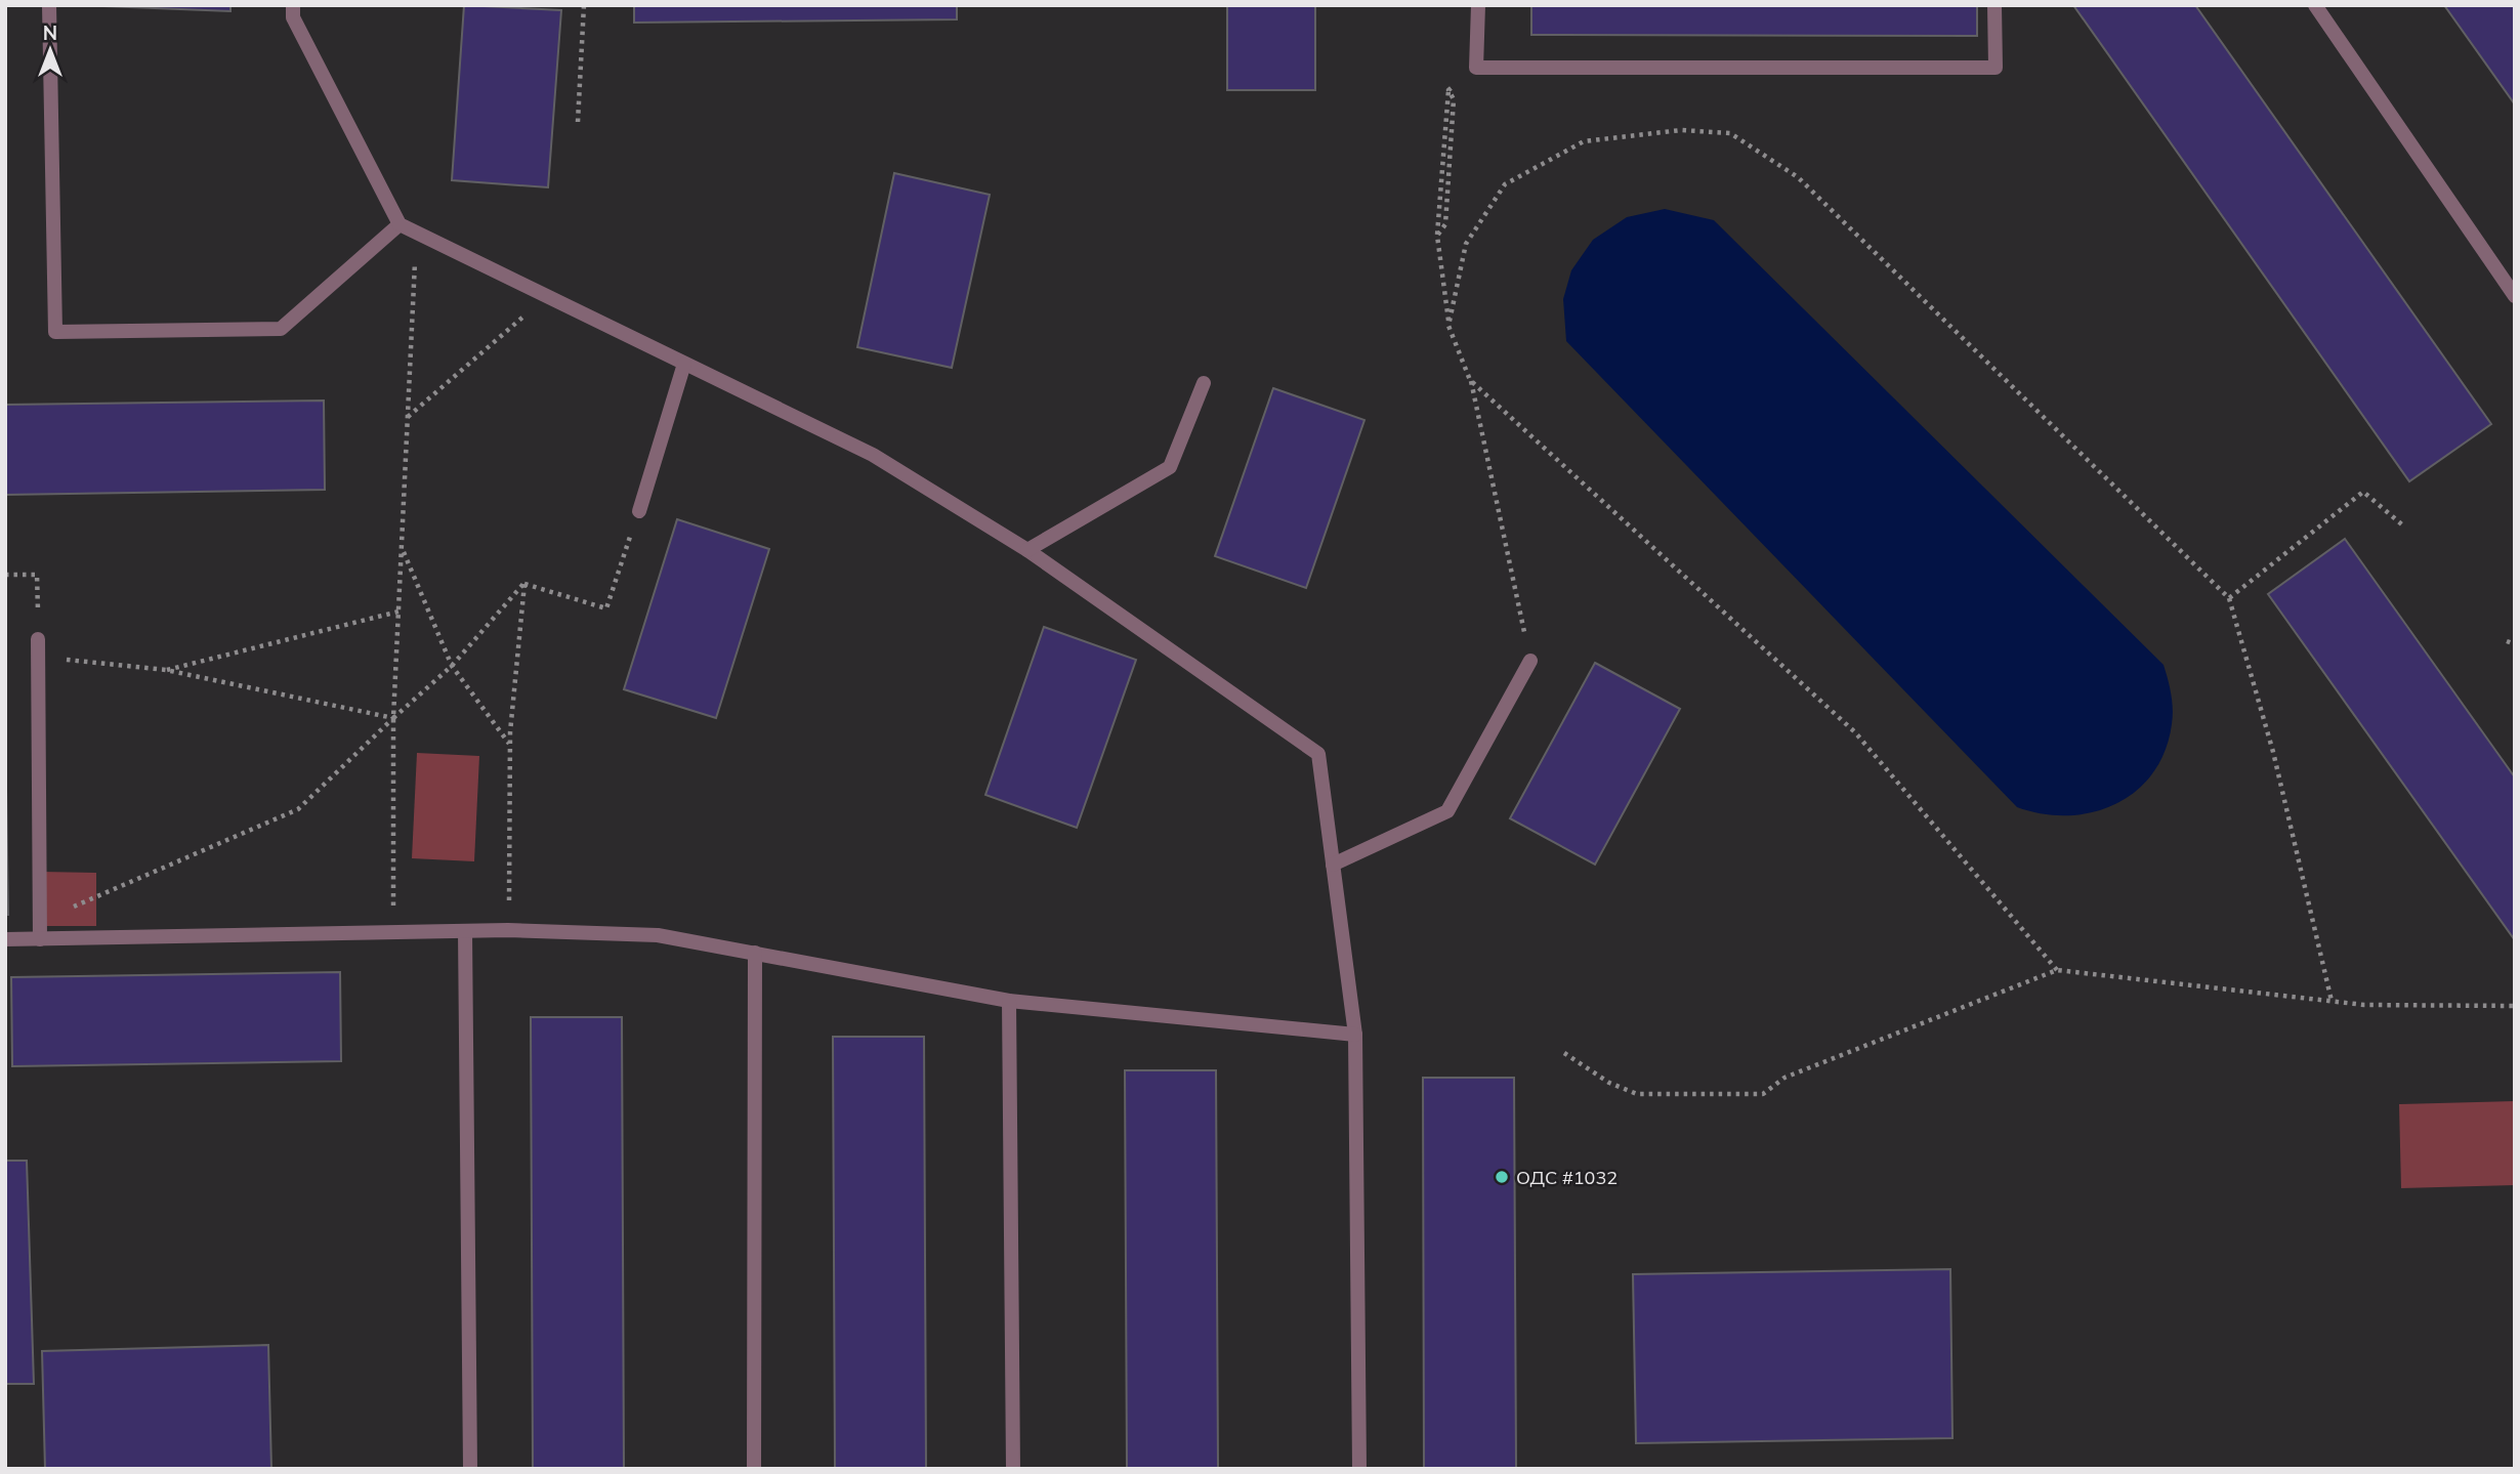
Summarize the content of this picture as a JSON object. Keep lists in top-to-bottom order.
{
  "places": ["ОДС #1032"],
  "north": "top"
}
